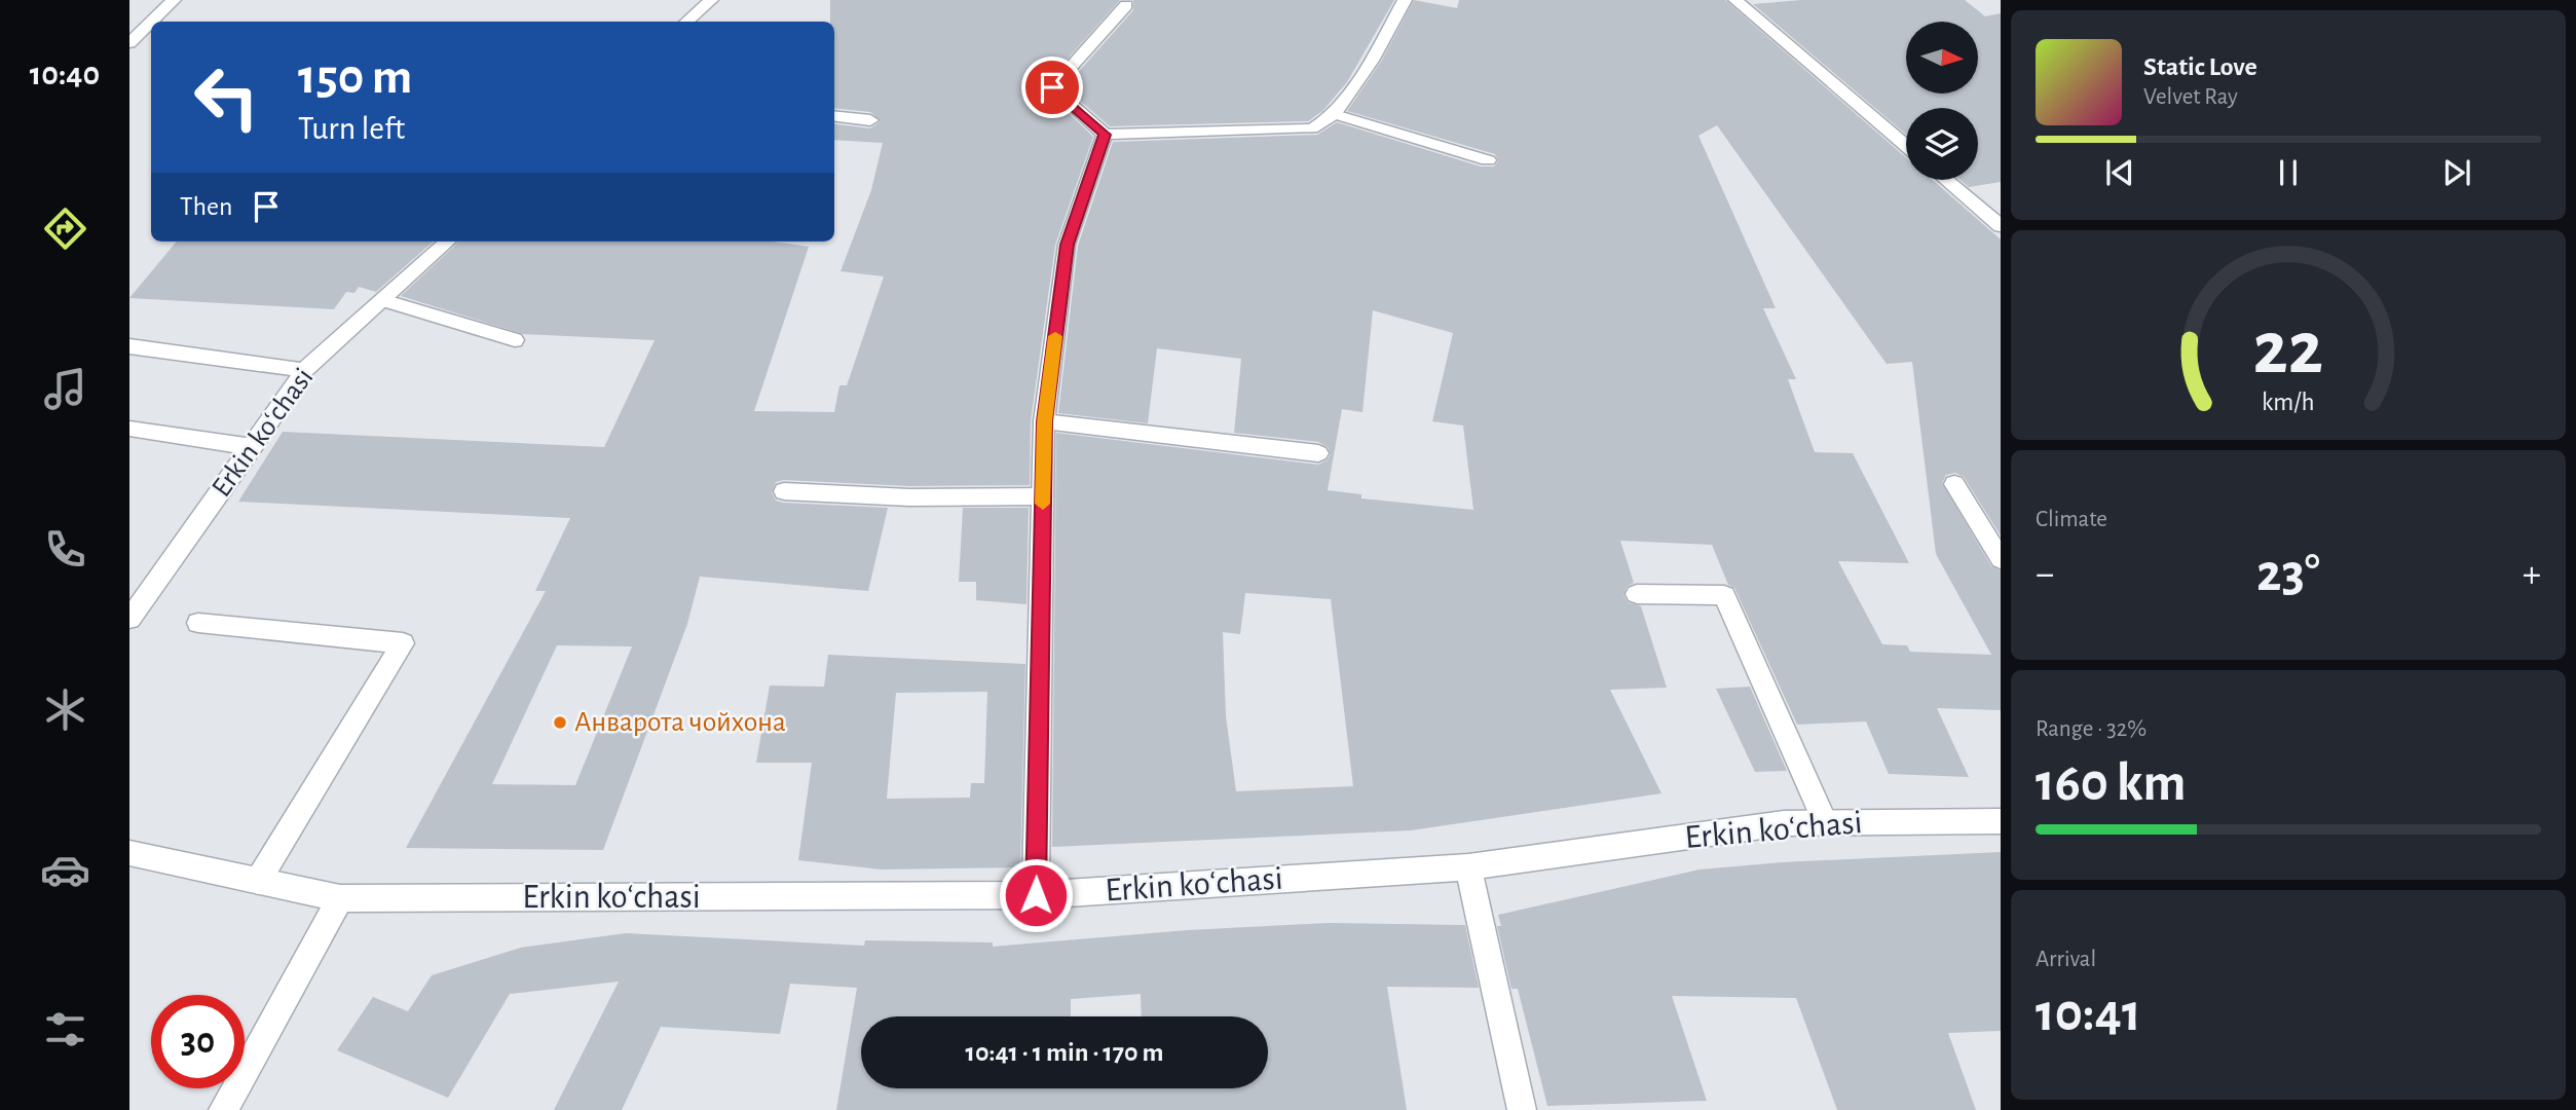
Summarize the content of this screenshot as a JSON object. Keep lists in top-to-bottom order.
{
  "streets": {
    "street": ["Erkin koʻchasi"]
  },
  "places": ["Анварота чойхона"],
  "north": "right",
  "page": {
    "tabs": "10:40",
    "turn": ["150 m", "Turn left"],
    "song": ["Static Love", "Velvet Ray"],
    "then": "Then",
    "tile": [
      "Climate",
      ["Range · 32%", "160 km"],
      ["Arrival", "10:41"]
    ],
    "heat": ["−", "23°", "+"],
    "limit": "30",
    "trip": "10:41 · 1 min · 170 m",
    "gauge": ["22", "km/h"]
  }
}
